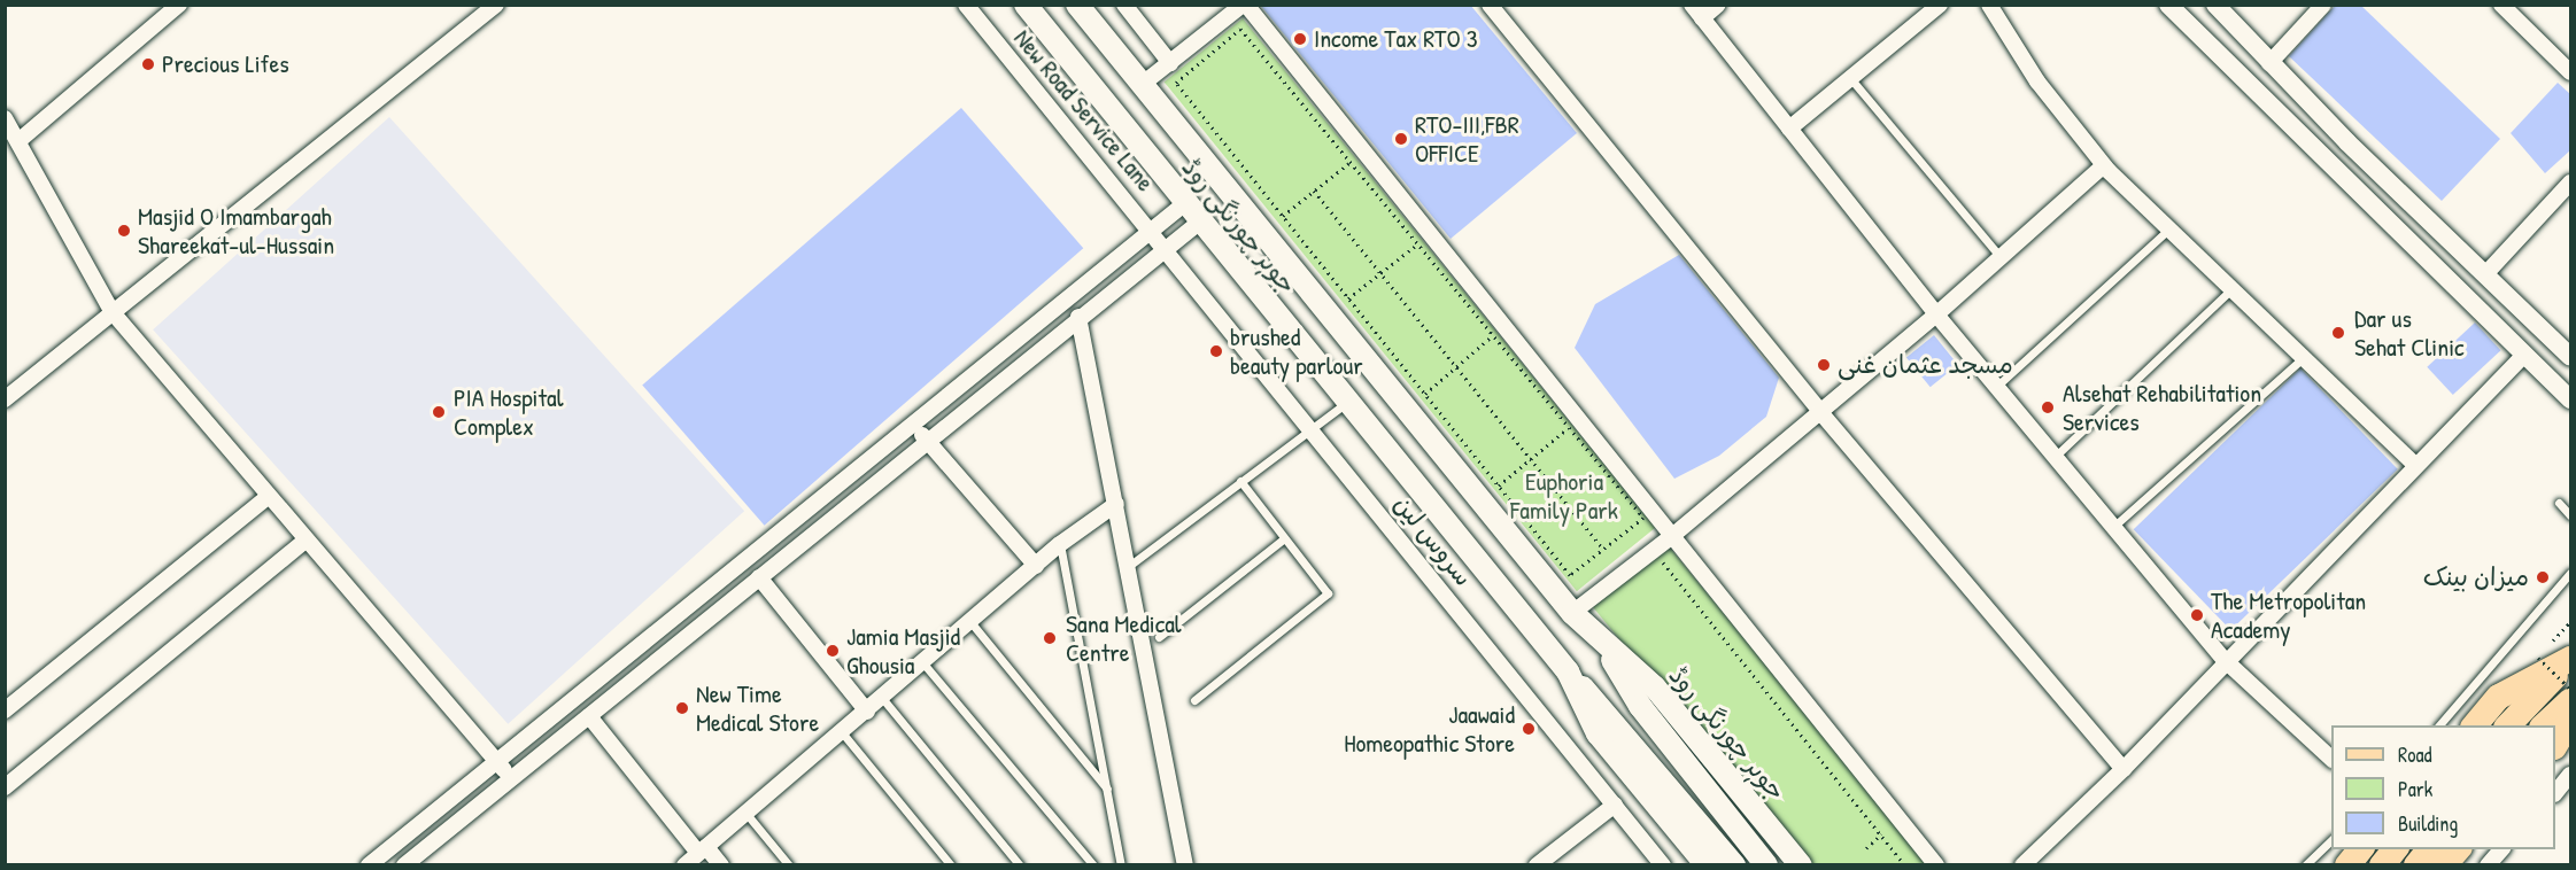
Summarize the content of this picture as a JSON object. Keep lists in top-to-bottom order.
{
  "streets": {
    "main road": ["جوہر چورنگی روڈ"],
    "street": ["New Road Service Lane", "سروس لین"]
  },
  "crossings": [
    ["New Road Service Lane", "سروس لین"]
  ],
  "parks": ["Euphoria Family Park"],
  "places": [
    "Income Tax RTO 3",
    "Precious Lifes",
    "RTO-III,FBR OFFICE",
    "Masjid O Imambargah Shareekat-ul-Hussain",
    "Dar us Sehat Clinic",
    "brushed beauty parlour",
    "مسجد عثمان غنی",
    "Alsehat Rehabilitation Services",
    "PIA Hospital Complex",
    "میزان بینک",
    "The Metropolitan Academy",
    "Sana Medical Centre",
    "Jamia Masjid Ghousia",
    "New Time Medical Store",
    "Jaawaid Homeopathic Store"
  ],
  "legend": ["Road", "Park", "Building"]
}
